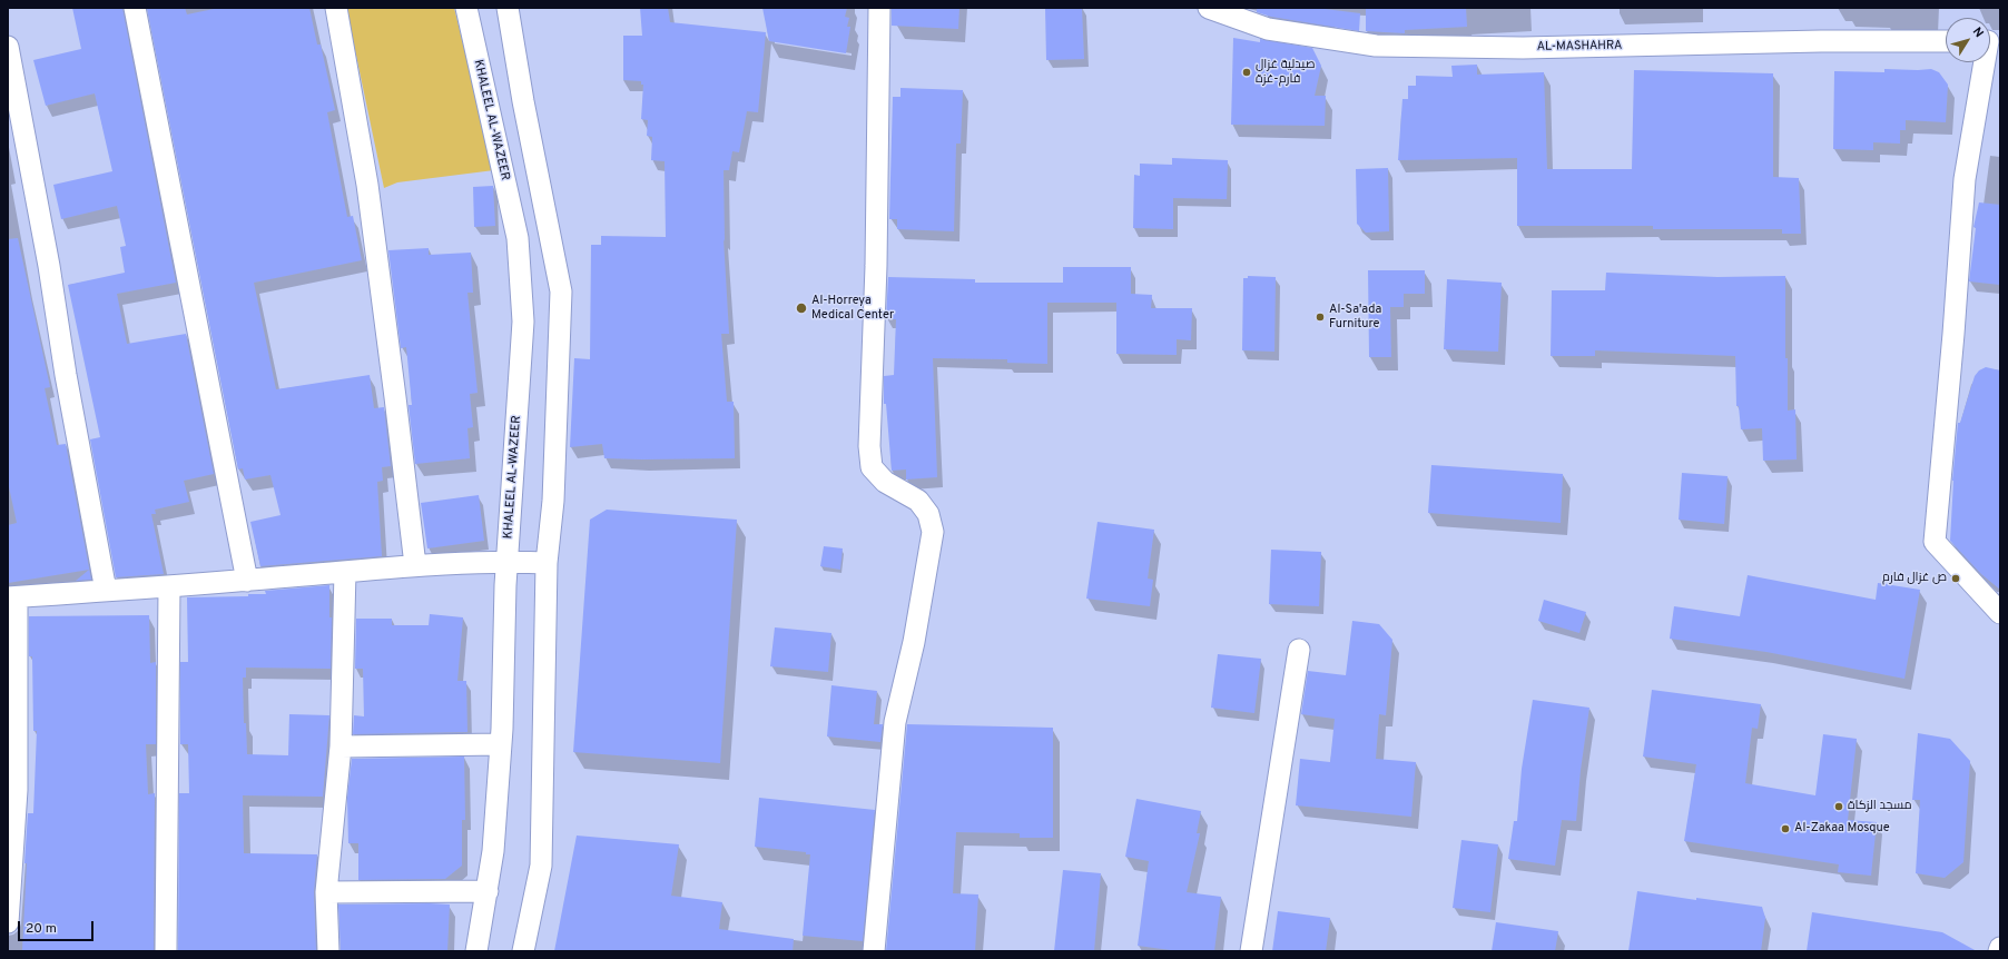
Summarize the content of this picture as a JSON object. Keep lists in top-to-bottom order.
{
  "streets": {
    "street": ["AL-MASHAHRA", "KHALEEL AL-WAZEER"]
  },
  "places": [
    "صيدلية غزال فارم-غزة",
    "Al-Horreya Medical Center",
    "Al-Sa'ada Furniture",
    "ص غزال فارم",
    "مسجد الزكاة",
    "Al-Zakaa Mosque"
  ],
  "scale_bar": "20 m",
  "north": "top right"
}
